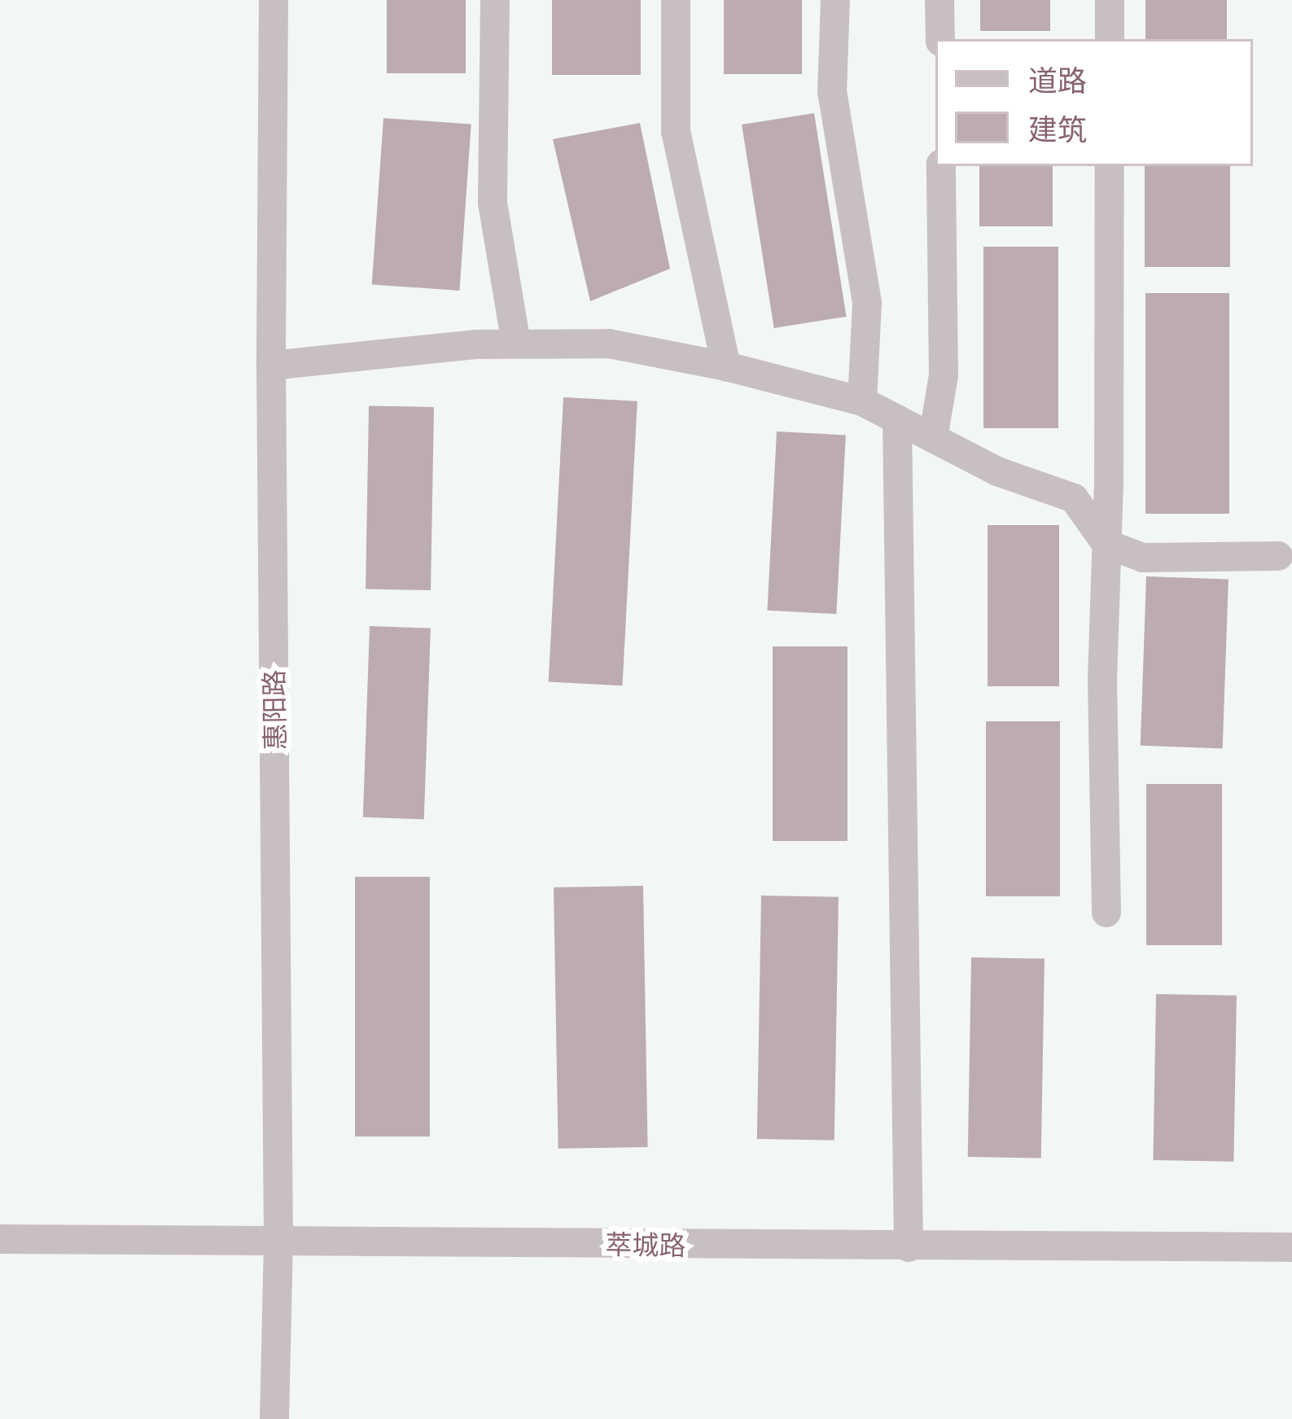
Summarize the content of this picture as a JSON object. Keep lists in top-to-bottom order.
{
  "streets": {
    "street": ["惠阳路", "萃城路"]
  },
  "crossings": [
    ["惠阳路", "萃城路"]
  ],
  "legend": ["道路", "建筑"]
}
